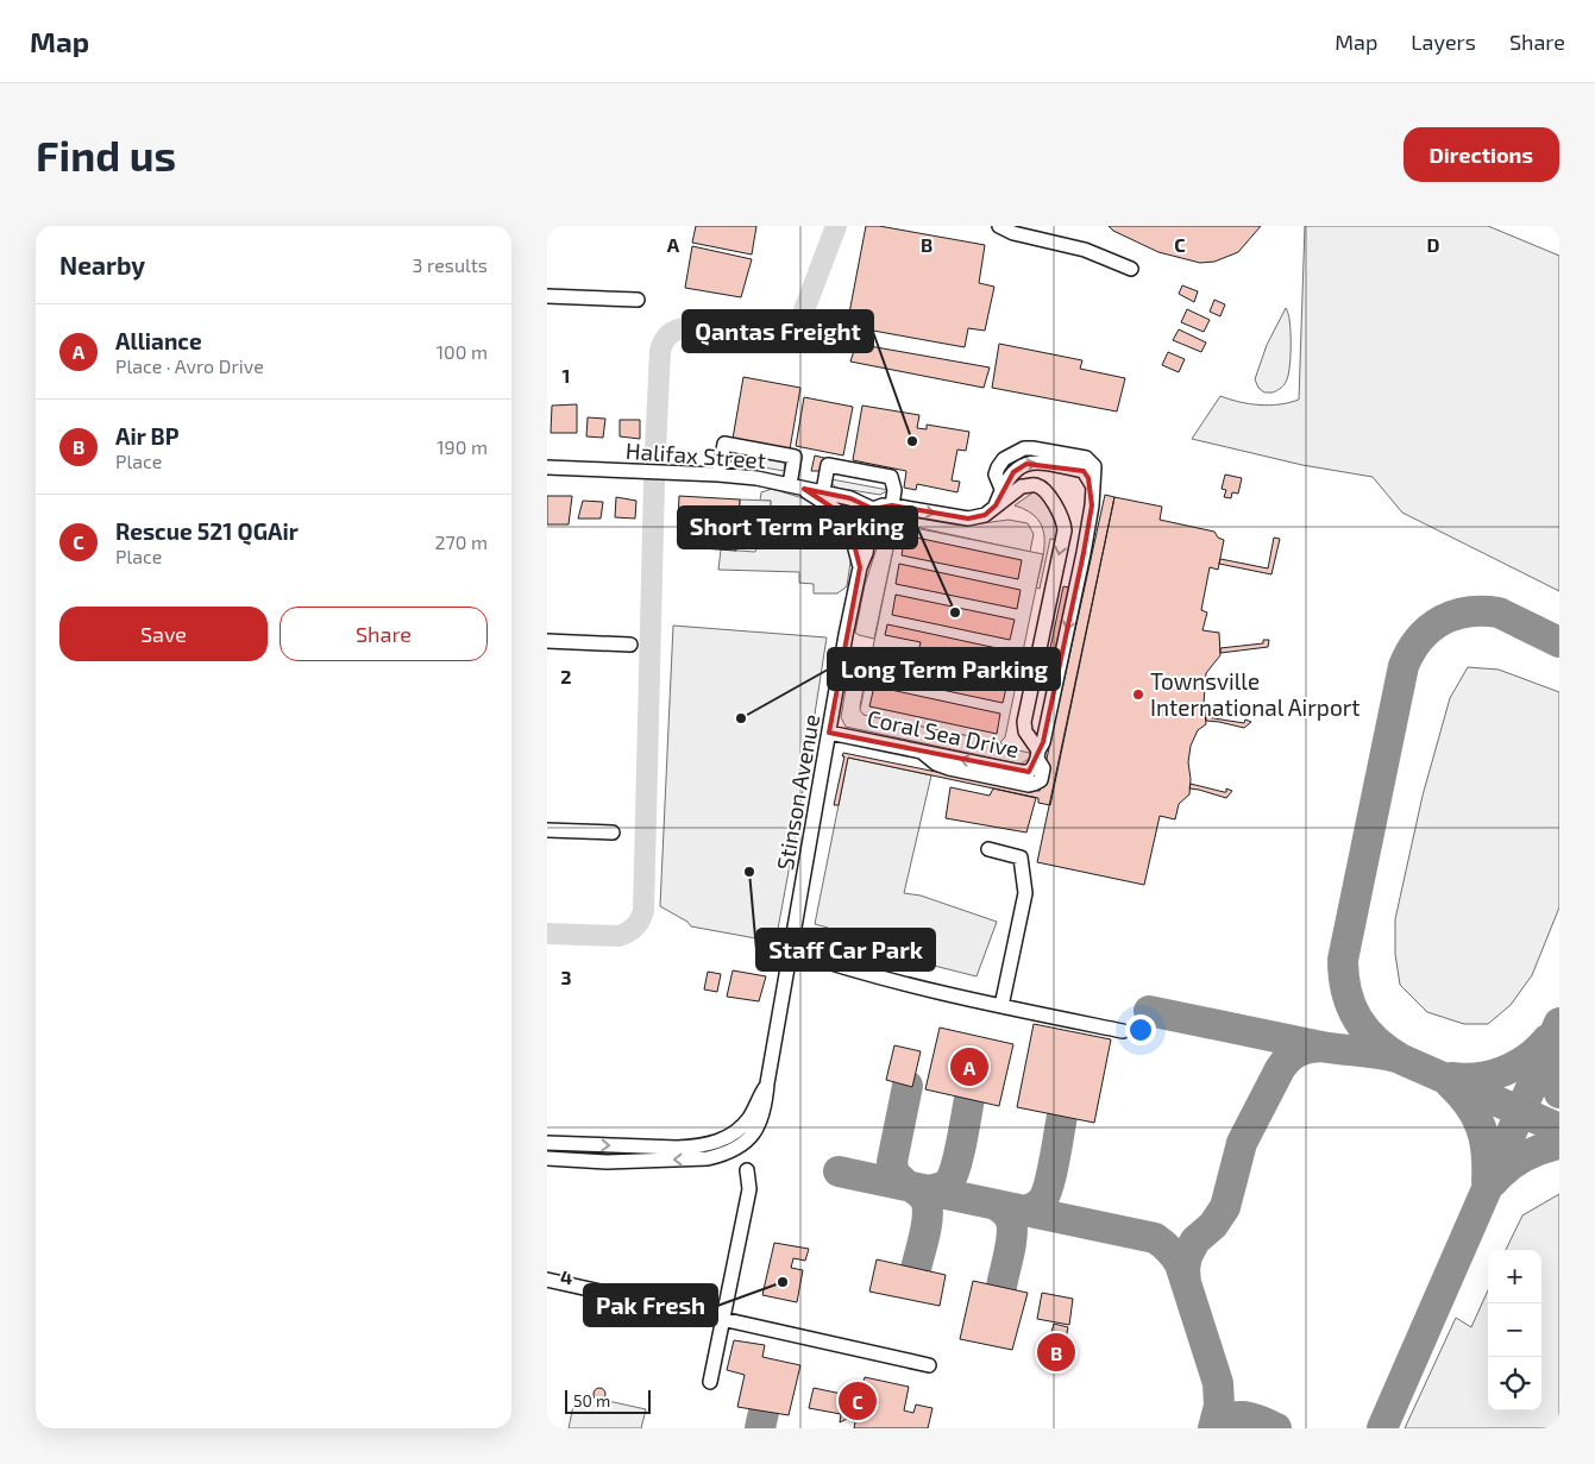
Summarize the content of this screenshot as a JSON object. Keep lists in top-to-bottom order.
{
  "streets": {
    "street": ["Halifax Street", "Coral Sea Drive", "Stinson Avenue"]
  },
  "crossings": [
    ["Halifax Street", "Coral Sea Drive"],
    ["Halifax Street", "Stinson Avenue"],
    ["Coral Sea Drive", "Stinson Avenue"]
  ],
  "places": [
    "Qantas Freight",
    "Short Term Parking",
    "Townsville International Airport",
    "Long Term Parking",
    "Staff Car Park",
    "Pak Fresh"
  ],
  "scale_bar": "50 m",
  "page": {
    "header": "Map",
    "nav": ["Map", "Layers", "Share"],
    "buttons": [
      "Directions",
      ["Save", "Share"]
    ],
    "title": "Find us",
    "heading": ["Nearby", "3 results"],
    "list": [
      {
        "mark": "A",
        "name": "Alliance",
        "note": "Place · Avro Drive",
        "value": "100 m"
      },
      {
        "mark": "B",
        "name": "Air BP",
        "note": "Place",
        "value": "190 m"
      },
      {
        "mark": "C",
        "name": "Rescue 521 QGAir",
        "note": "Place",
        "value": "270 m"
      }
    ],
    "pins": ["A", "B", "C"],
    "map_buttons": ["+", "−"],
    "scale": "50 m"
  },
  "grid": {
    "columns": [
      "A",
      "B",
      "C",
      "D"
    ],
    "rows": [
      "1",
      "2",
      "3",
      "4"
    ]
  }
}
